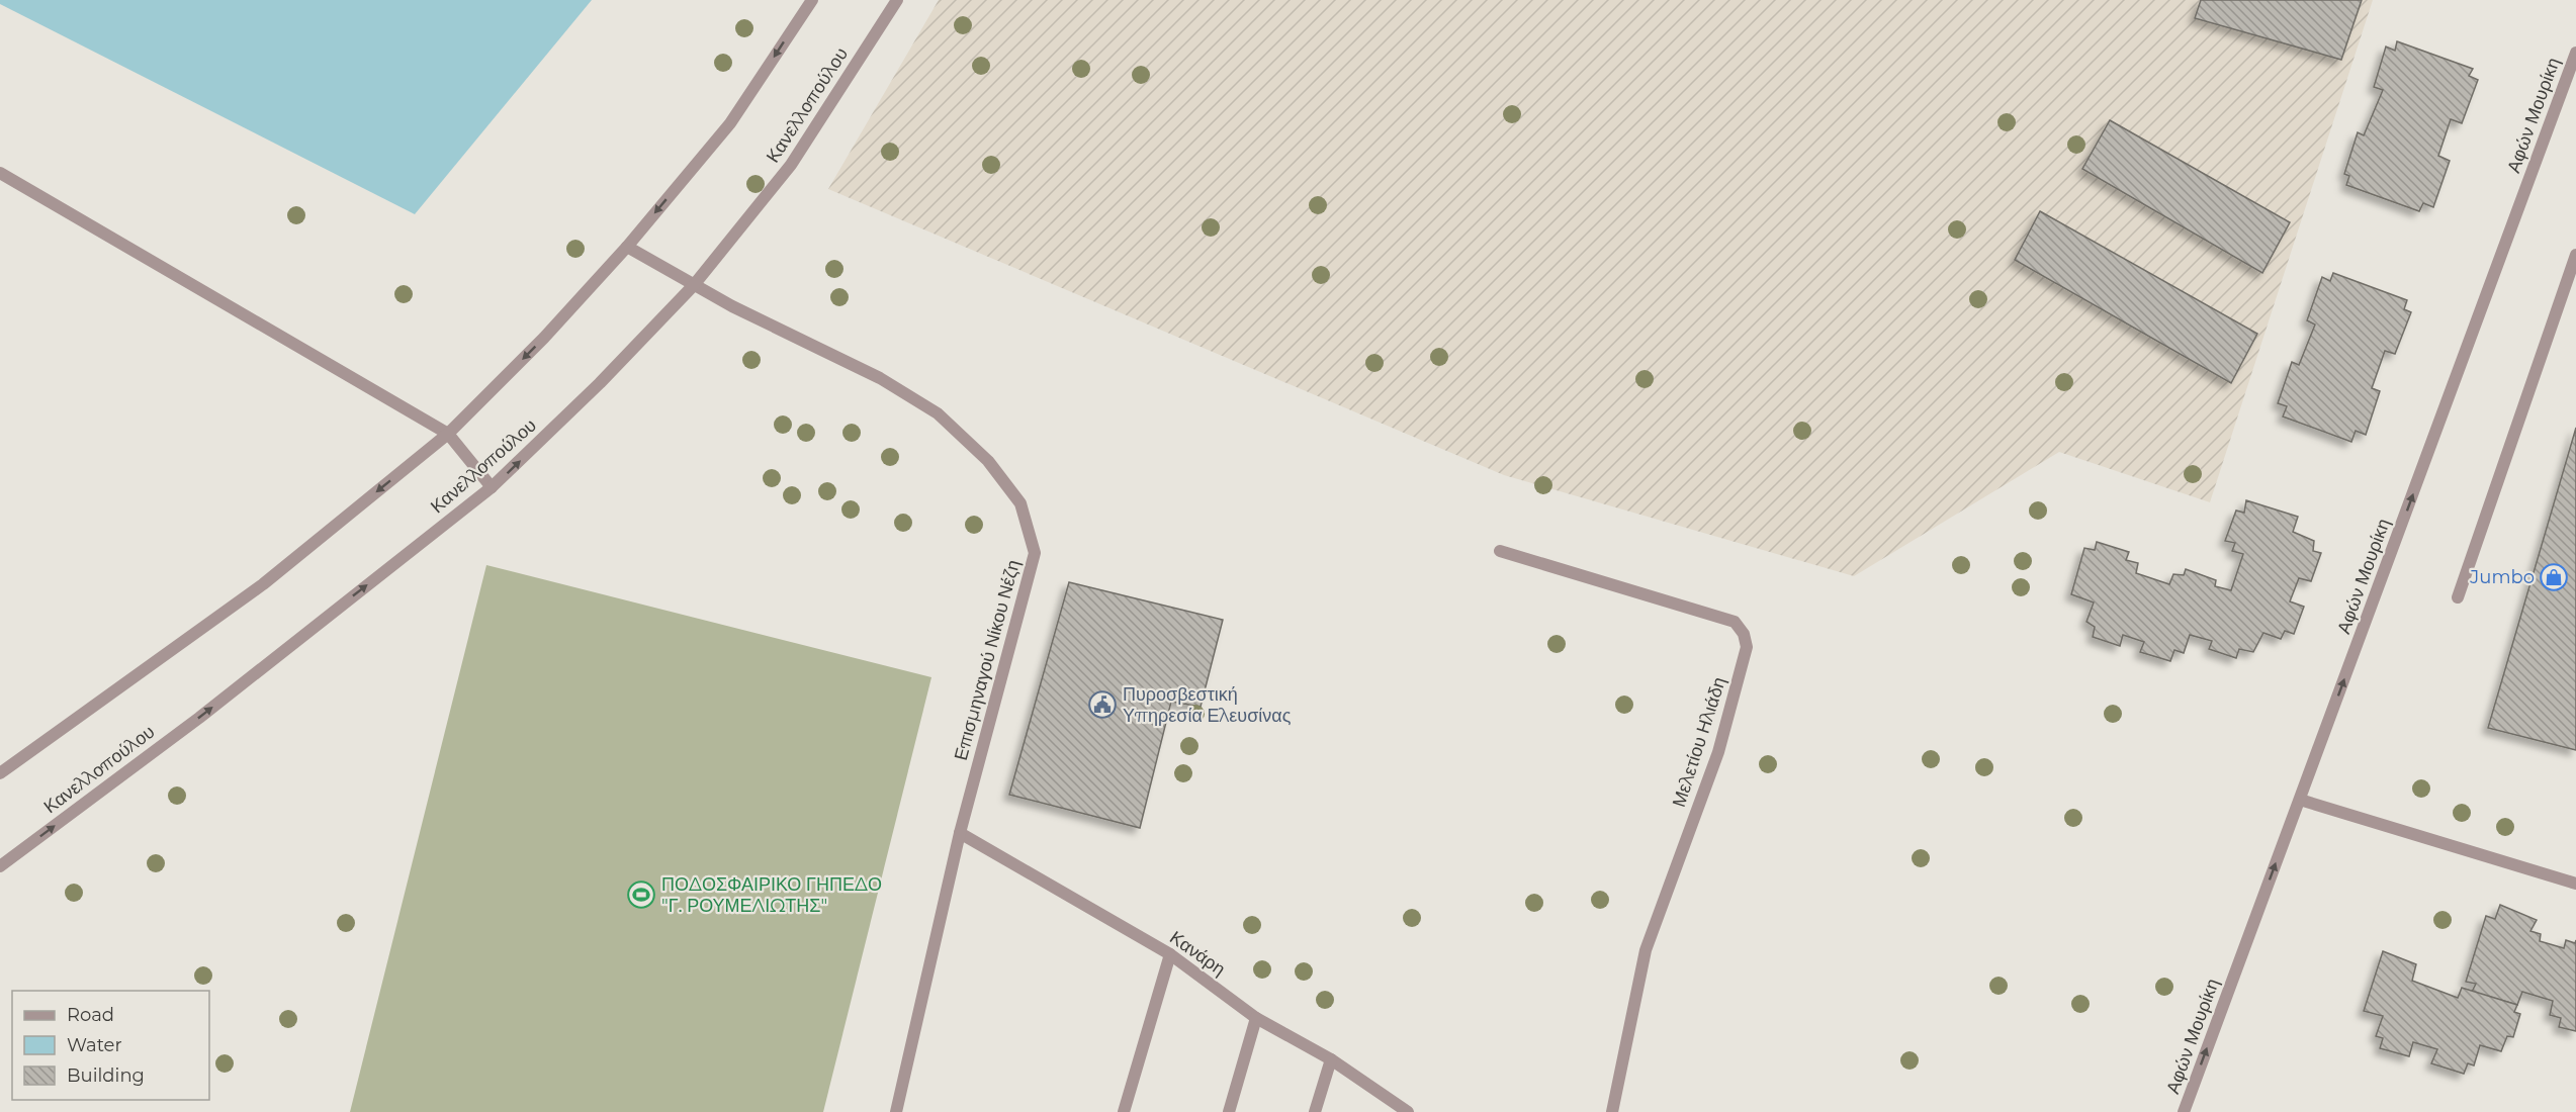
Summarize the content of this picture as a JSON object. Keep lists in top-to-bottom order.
{
  "streets": {
    "street": [
      "Κανελλοπούλου",
      "Αφών Μουρίκη",
      "Επισμηναγού Νίκου Νέζη",
      "Μελετίου Ηλιάδη",
      "Κανάρη"
    ]
  },
  "crossings": [
    ["Κανελλοπούλου", "Επισμηναγού Νίκου Νέζη"],
    ["Επισμηναγού Νίκου Νέζη", "Κανάρη"]
  ],
  "places": {
    "shop": ["Jumbo"],
    "public building": ["Πυροσβεστική Υπηρεσία Ελευσίνας"],
    "sports": ["ΠΟΔΟΣΦΑΙΡΙΚΟ ΓΗΠΕΔΟ \"Γ. ΡΟΥΜΕΛΙΩΤΗΣ\""]
  },
  "legend": ["Road", "Water", "Building"]
}
